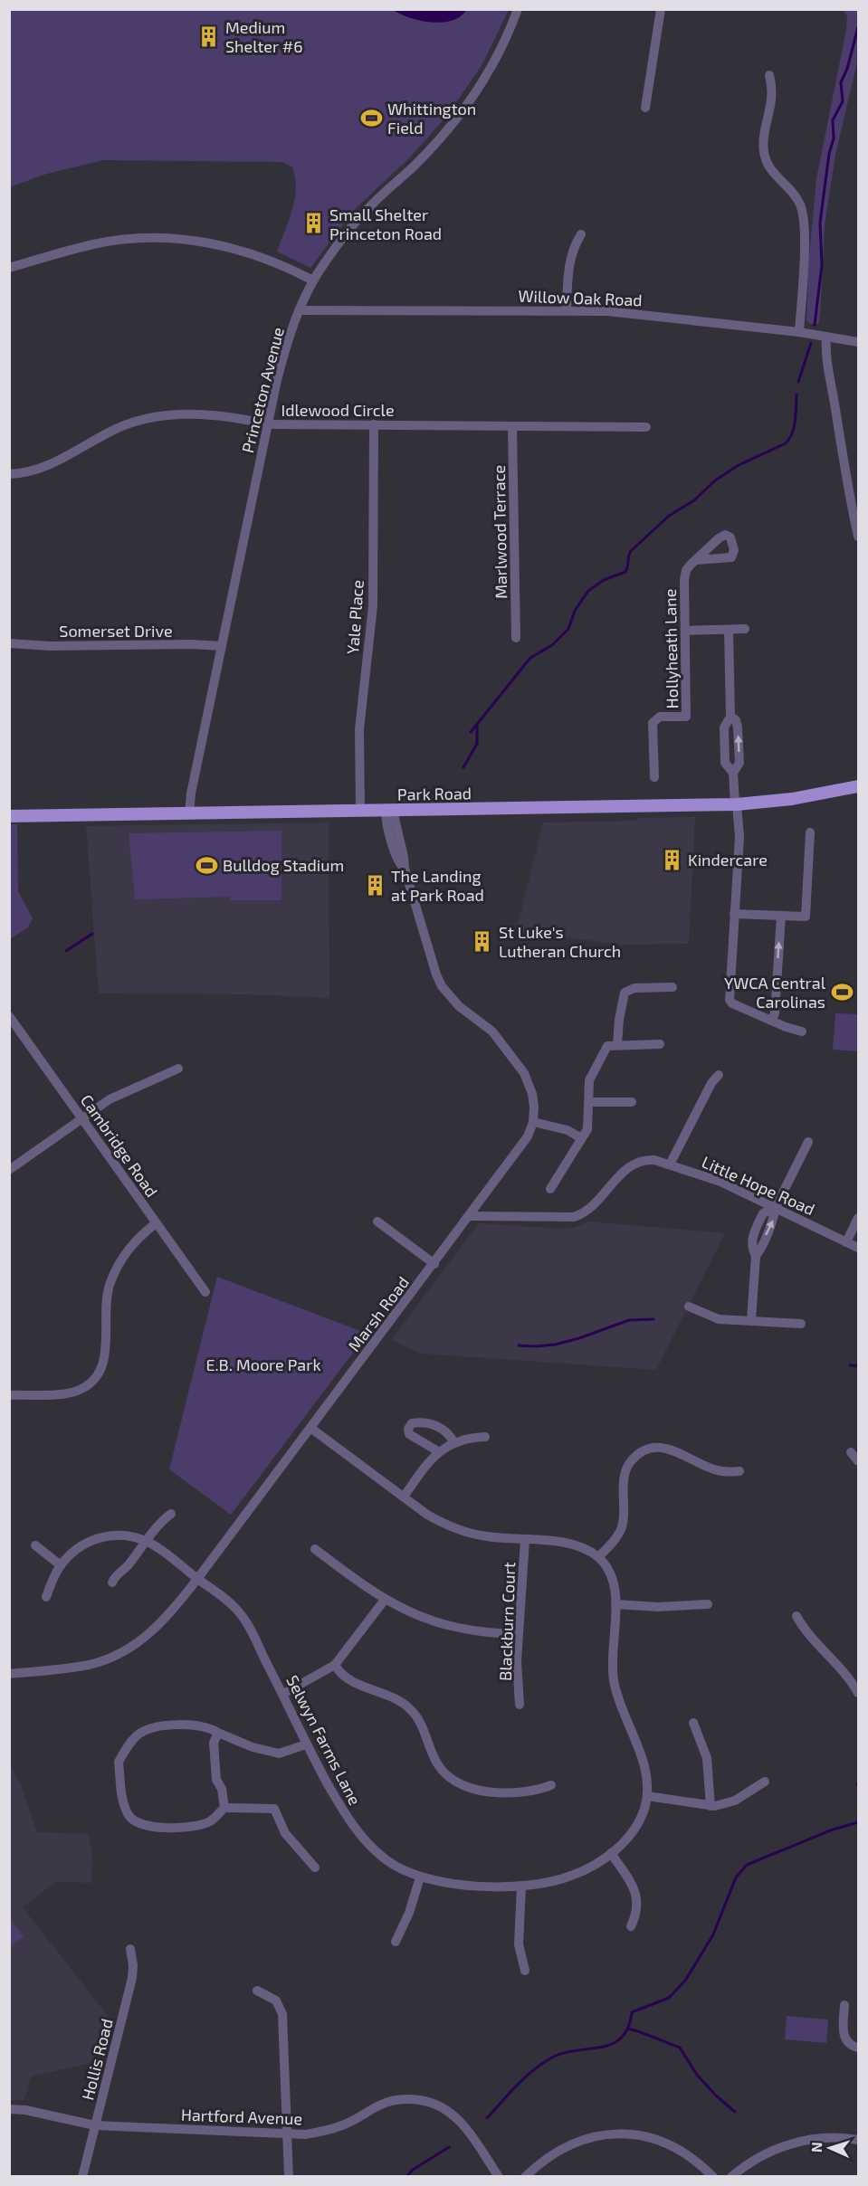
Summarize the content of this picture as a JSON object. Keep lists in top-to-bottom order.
{
  "streets": {
    "main road": ["Park Road"],
    "street": [
      "Willow Oak Road",
      "Princeton Avenue",
      "Idlewood Circle",
      "Marlwood Terrace",
      "Yale Place",
      "Somerset Drive",
      "Hollyheath Lane",
      "Cambridge Road",
      "Little Hope Road",
      "Marsh Road",
      "Blackburn Court",
      "Selwyn Farms Lane",
      "Hollis Road",
      "Hartford Avenue"
    ]
  },
  "crossings": [
    ["Willow Oak Road", "Princeton Avenue"],
    ["Princeton Avenue", "Idlewood Circle"],
    ["Princeton Avenue", "Somerset Drive"],
    ["Princeton Avenue", "Park Road"],
    ["Idlewood Circle", "Marlwood Terrace"],
    ["Idlewood Circle", "Yale Place"],
    ["Yale Place", "Park Road"],
    ["Park Road", "Marsh Road"],
    ["Little Hope Road", "Marsh Road"],
    ["Marsh Road", "Selwyn Farms Lane"],
    ["Blackburn Court", "Selwyn Farms Lane"],
    ["Hollis Road", "Hartford Avenue"]
  ],
  "parks": ["E.B. Moore Park"],
  "places": {
    "building": [
      "Medium Shelter #6",
      "Small Shelter Princeton Road",
      "Kindercare",
      "The Landing at Park Road",
      "St Luke's Lutheran Church"
    ],
    "sports": ["Whittington Field", "Bulldog Stadium", "YWCA Central Carolinas"]
  },
  "north": "left"
}
